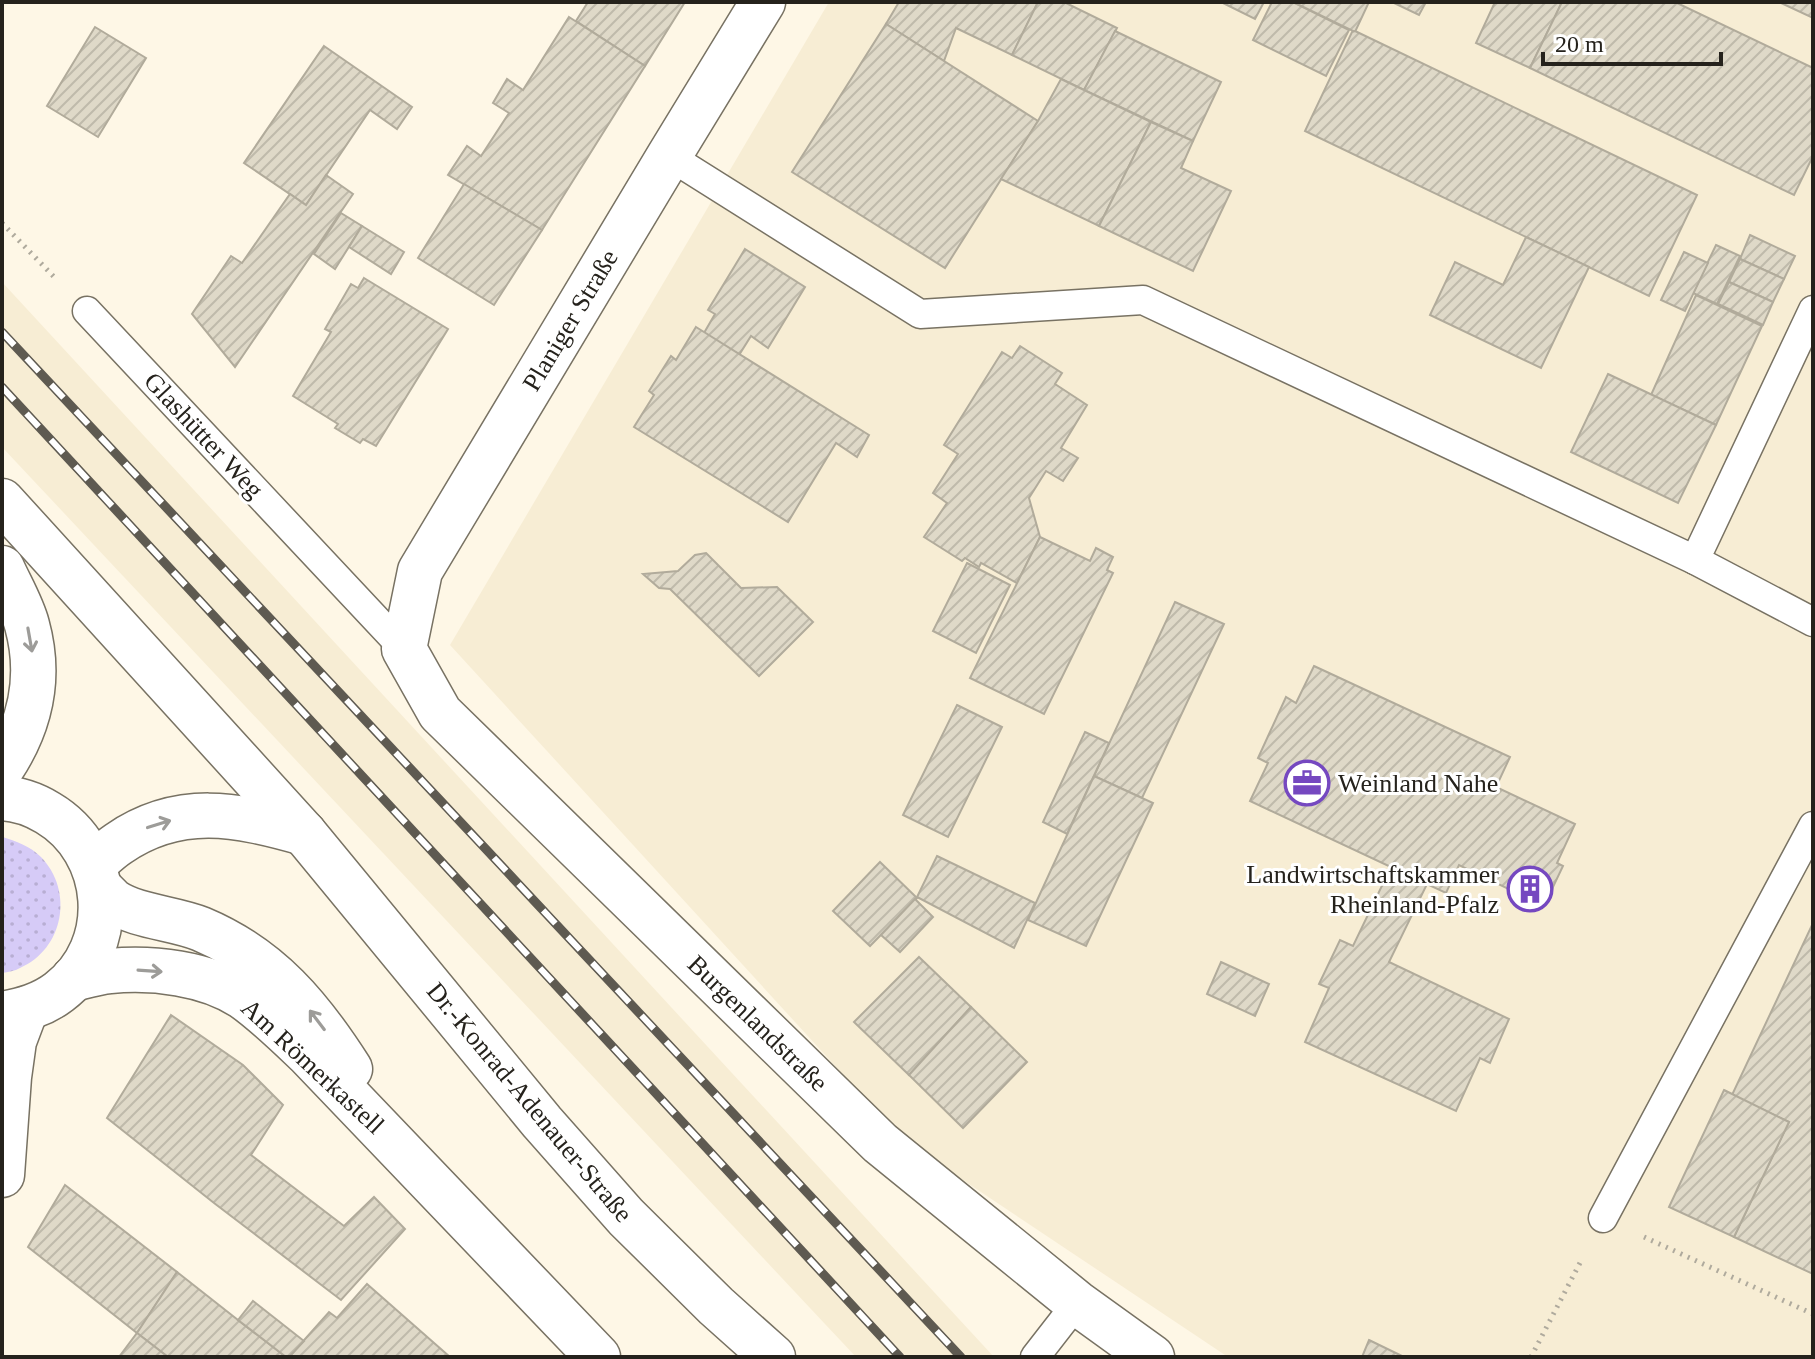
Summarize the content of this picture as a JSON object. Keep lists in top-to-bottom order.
{
  "streets": {
    "street": [
      "Planiger Straße",
      "Burgenlandstraße",
      "Am Römerkastell",
      "Dr.-Konrad-Adenauer-Straße"
    ],
    "lane": ["Glashütter Weg"]
  },
  "crossings": [
    ["Planiger Straße", "Glashütter Weg"],
    ["Planiger Straße", "Burgenlandstraße"],
    ["Glashütter Weg", "Burgenlandstraße"]
  ],
  "places": {
    "office": ["Weinland Nahe"],
    "building": ["Landwirtschaftskammer Rheinland-Pfalz"]
  },
  "scale_bar": "20 m"
}
